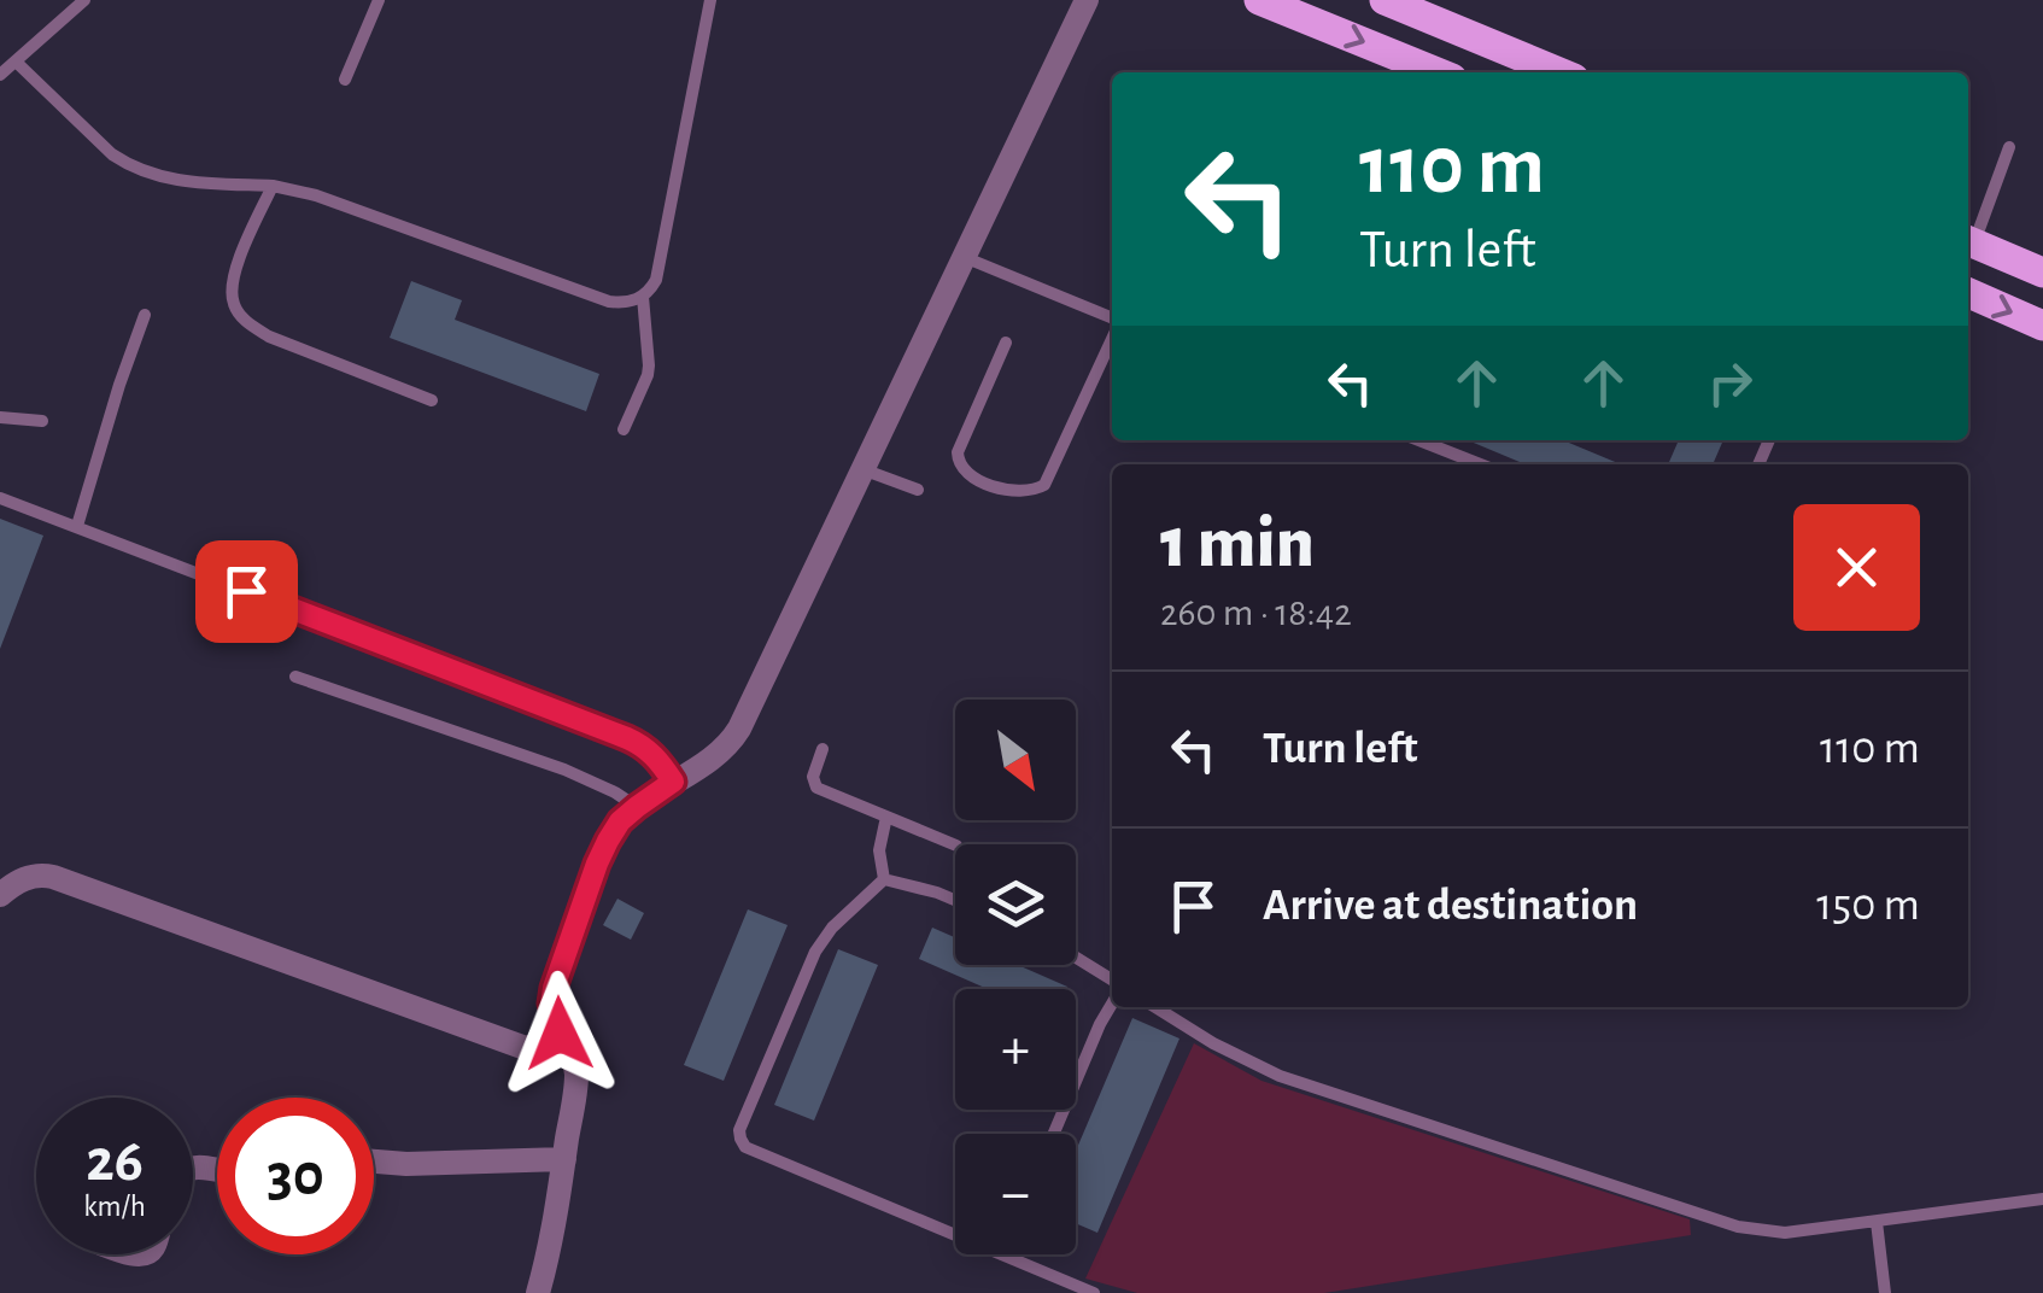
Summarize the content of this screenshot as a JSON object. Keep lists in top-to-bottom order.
{
  "north": "bottom right",
  "page": {
    "turn": ["110 m", "Turn left"],
    "heading": ["1 min", "260 m · 18:42"],
    "list": [
      {
        "name": "Turn left",
        "value": "110 m"
      },
      {
        "name": "Arrive at destination",
        "value": "150 m"
      }
    ],
    "map_buttons": ["+", "−"],
    "speed": "26 km/h",
    "limit": "30"
  }
}
